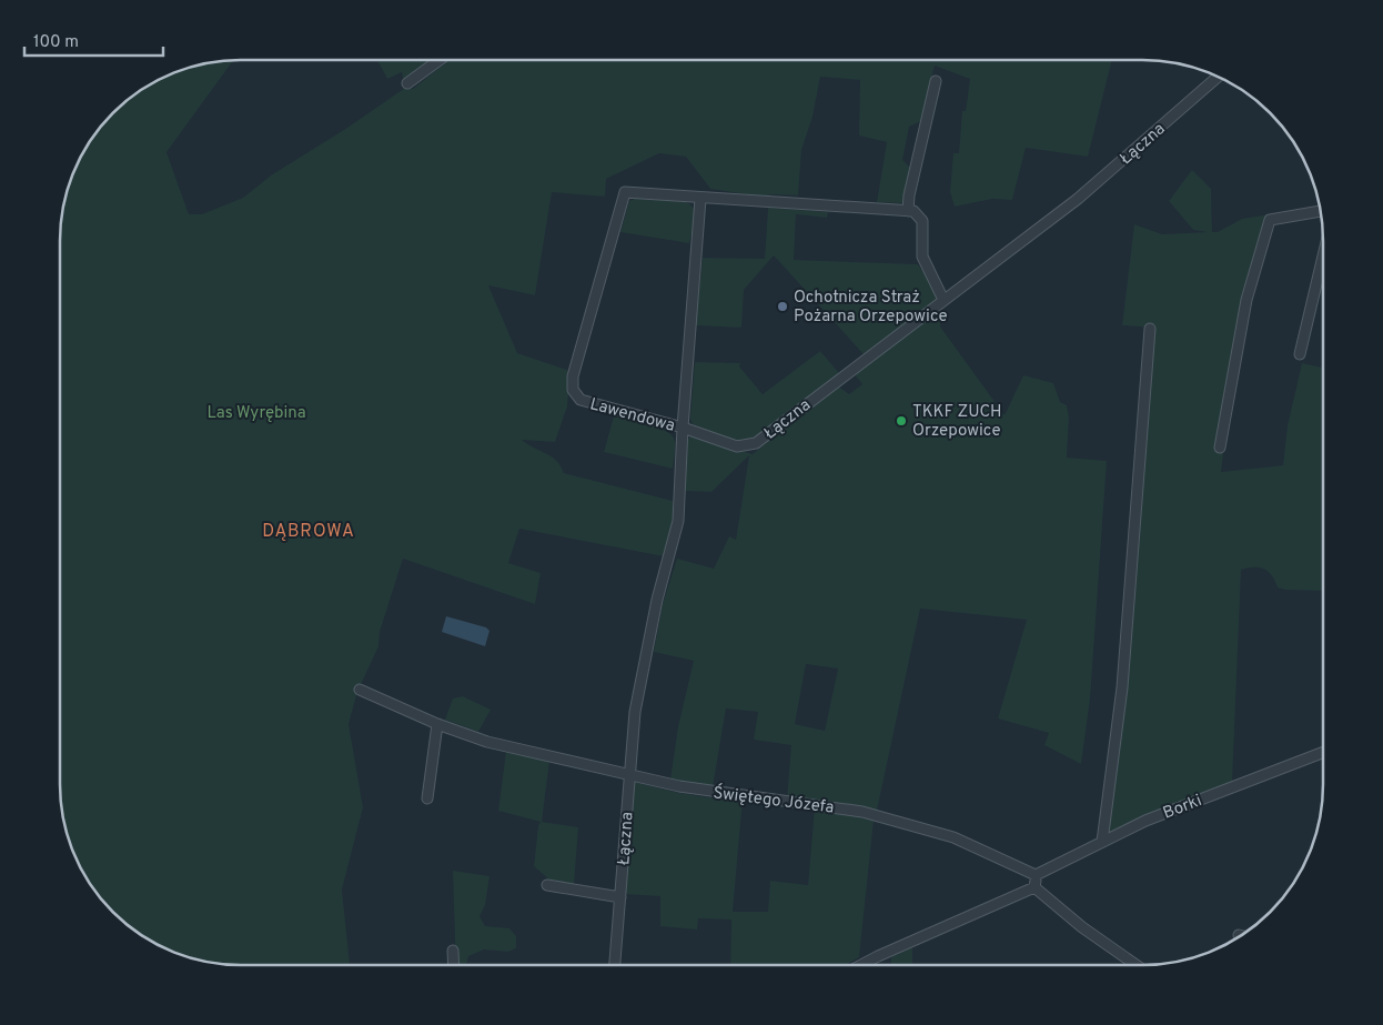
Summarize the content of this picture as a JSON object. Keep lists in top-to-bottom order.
{
  "streets": {
    "street": [
      "Łączna",
      "Lawendowa",
      "Świętego Józefa",
      "Borki"
    ]
  },
  "crossings": [
    ["Łączna", "Lawendowa"],
    ["Łączna", "Świętego Józefa"],
    ["Świętego Józefa", "Borki"]
  ],
  "districts": ["DĄBROWA"],
  "parks": ["Las Wyrębina"],
  "places": ["Ochotnicza Straż Pożarna Orzepowice", "TKKF ZUCH Orzepowice"],
  "scale_bar": "100 m"
}
